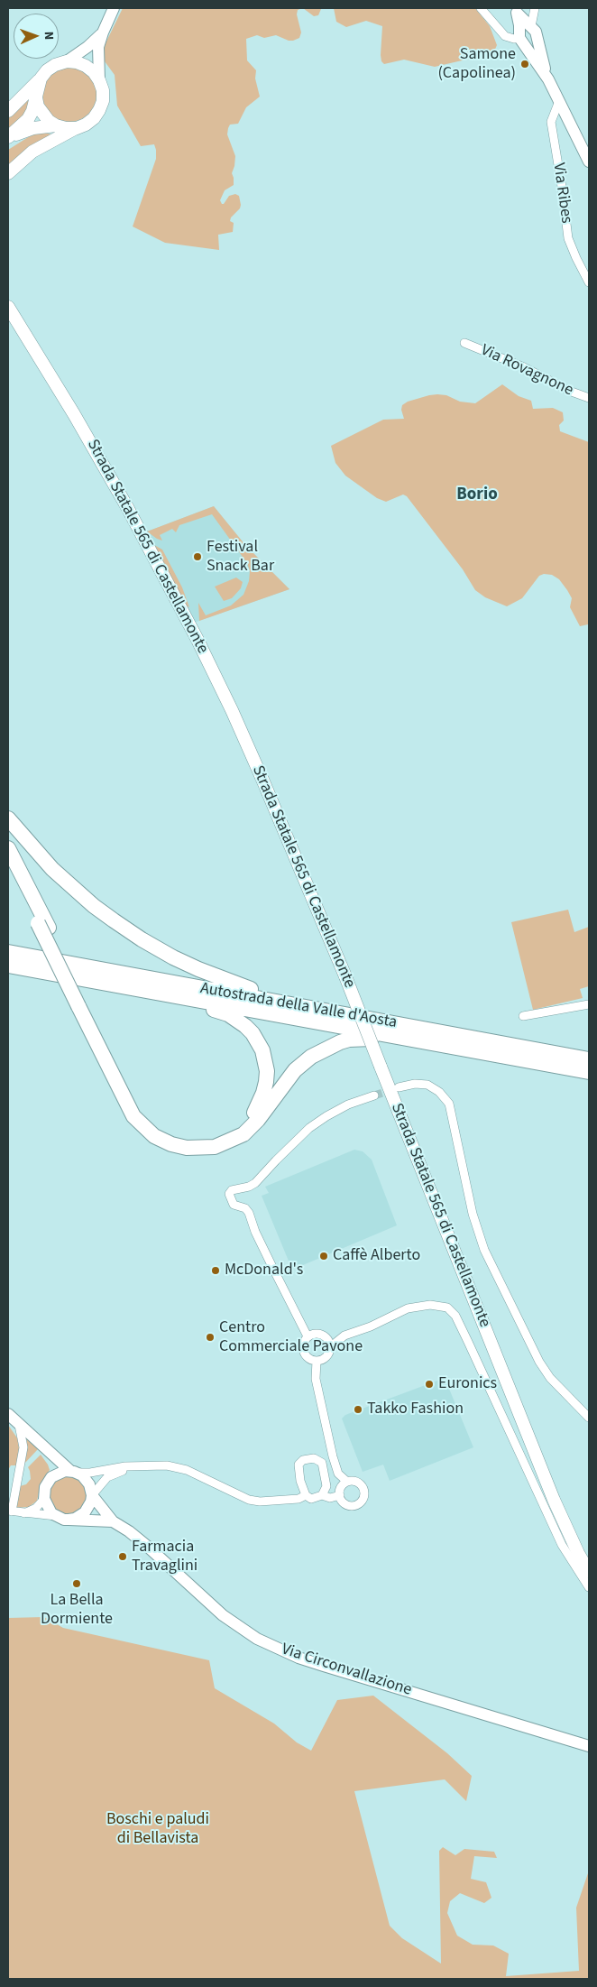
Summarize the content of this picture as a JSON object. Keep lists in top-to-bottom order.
{
  "streets": {
    "highway": ["Autostrada della Valle d'Aosta"],
    "main road": ["Strada Statale 565 di Castellamonte", "Via Circonvallazione"],
    "street": ["Via Ribes", "Via Rovagnone"]
  },
  "districts": ["Borio"],
  "parks": ["Boschi e paludi di Bellavista"],
  "places": [
    "Samone (Capolinea)",
    "Festival Snack Bar",
    "Caffè Alberto",
    "McDonald's",
    "Centro Commerciale Pavone",
    "Euronics",
    "Takko Fashion",
    "Farmacia Travaglini",
    "La Bella Dormiente"
  ],
  "north": "right"
}
